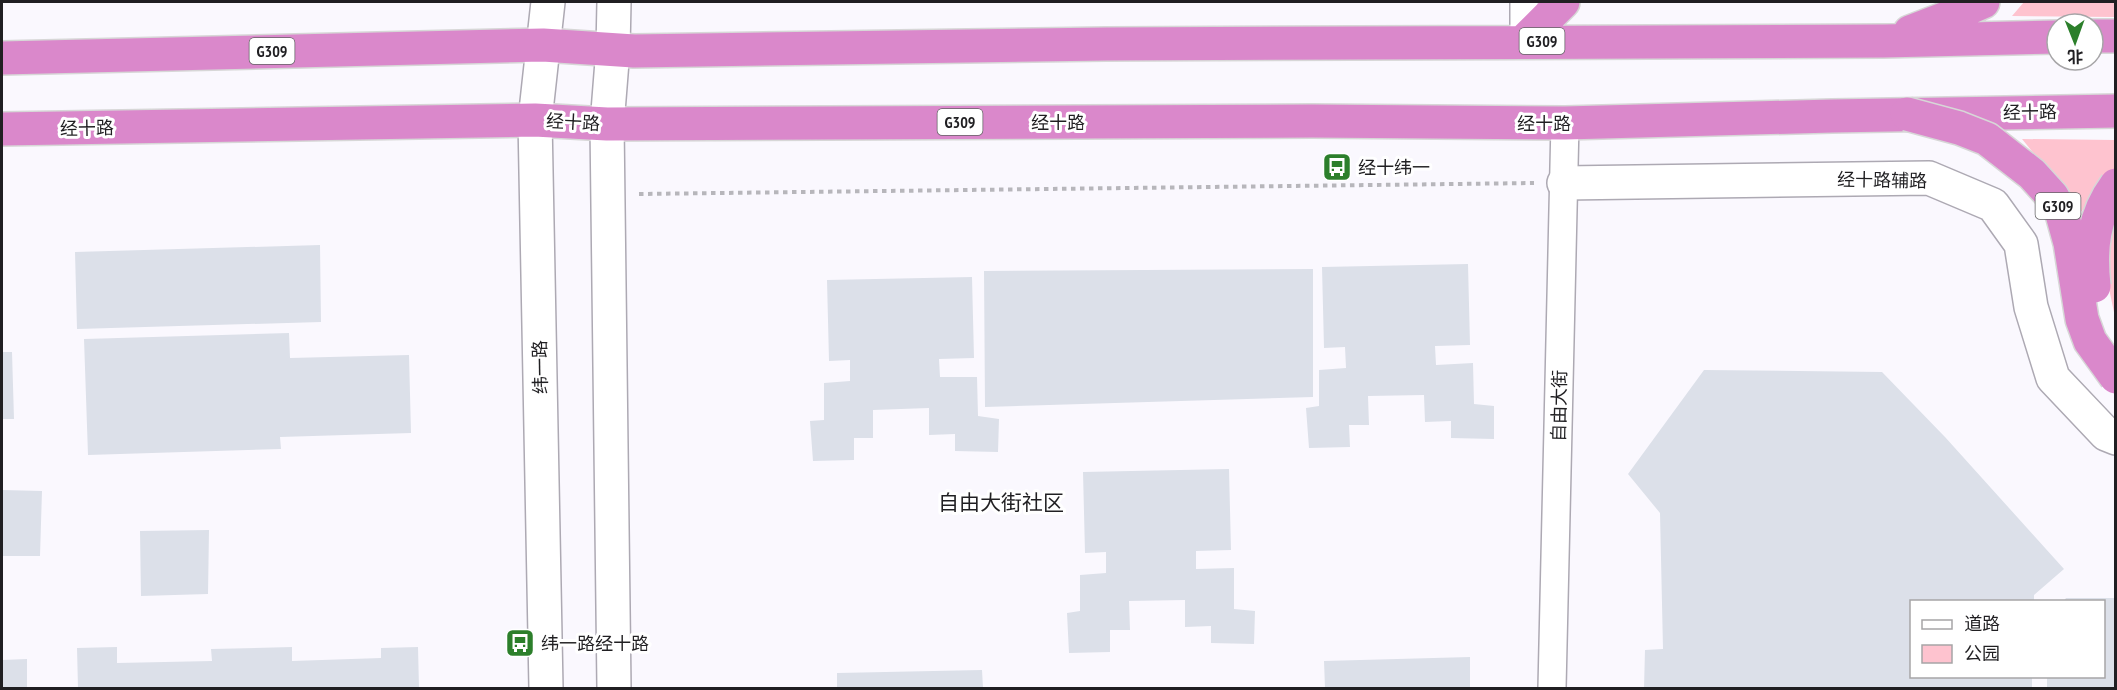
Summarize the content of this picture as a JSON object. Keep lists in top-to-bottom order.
{
  "streets": {
    "highway": ["G309", "经十路"],
    "main road": ["经十路辅路", "纬一路"],
    "street": ["自由大街"]
  },
  "crossings": [
    ["G309", "经十路"],
    ["G309", "纬一路"],
    ["经十路", "纬一路"],
    ["经十路", "自由大街"],
    ["经十路辅路", "自由大街"]
  ],
  "districts": ["自由大街社区"],
  "places": {
    "bus stop": ["经十纬一", "纬一路经十路"]
  },
  "legend": ["道路", "公园"],
  "north": "bottom"
}
